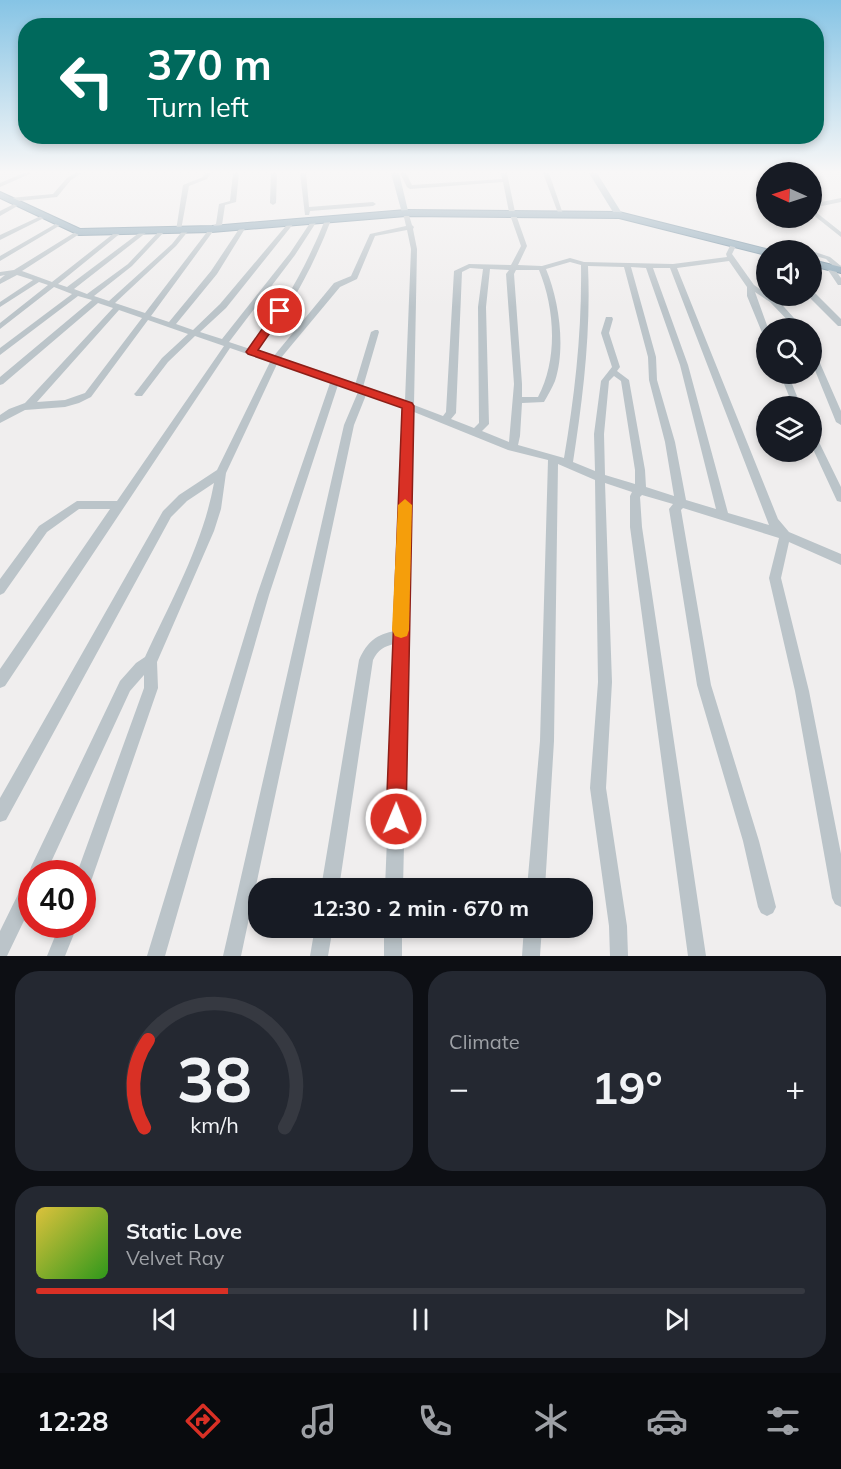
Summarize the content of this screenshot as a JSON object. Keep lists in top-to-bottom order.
{
  "north": "left",
  "page": {
    "turn": ["370 m", "Turn left"],
    "limit": "40",
    "trip": "12:30 · 2 min · 670 m",
    "tile": "Climate",
    "heat": ["−", "19°", "+"],
    "song": ["Static Love", "Velvet Ray"],
    "tabs": "12:28",
    "gauge": ["38", "km/h"]
  }
}
